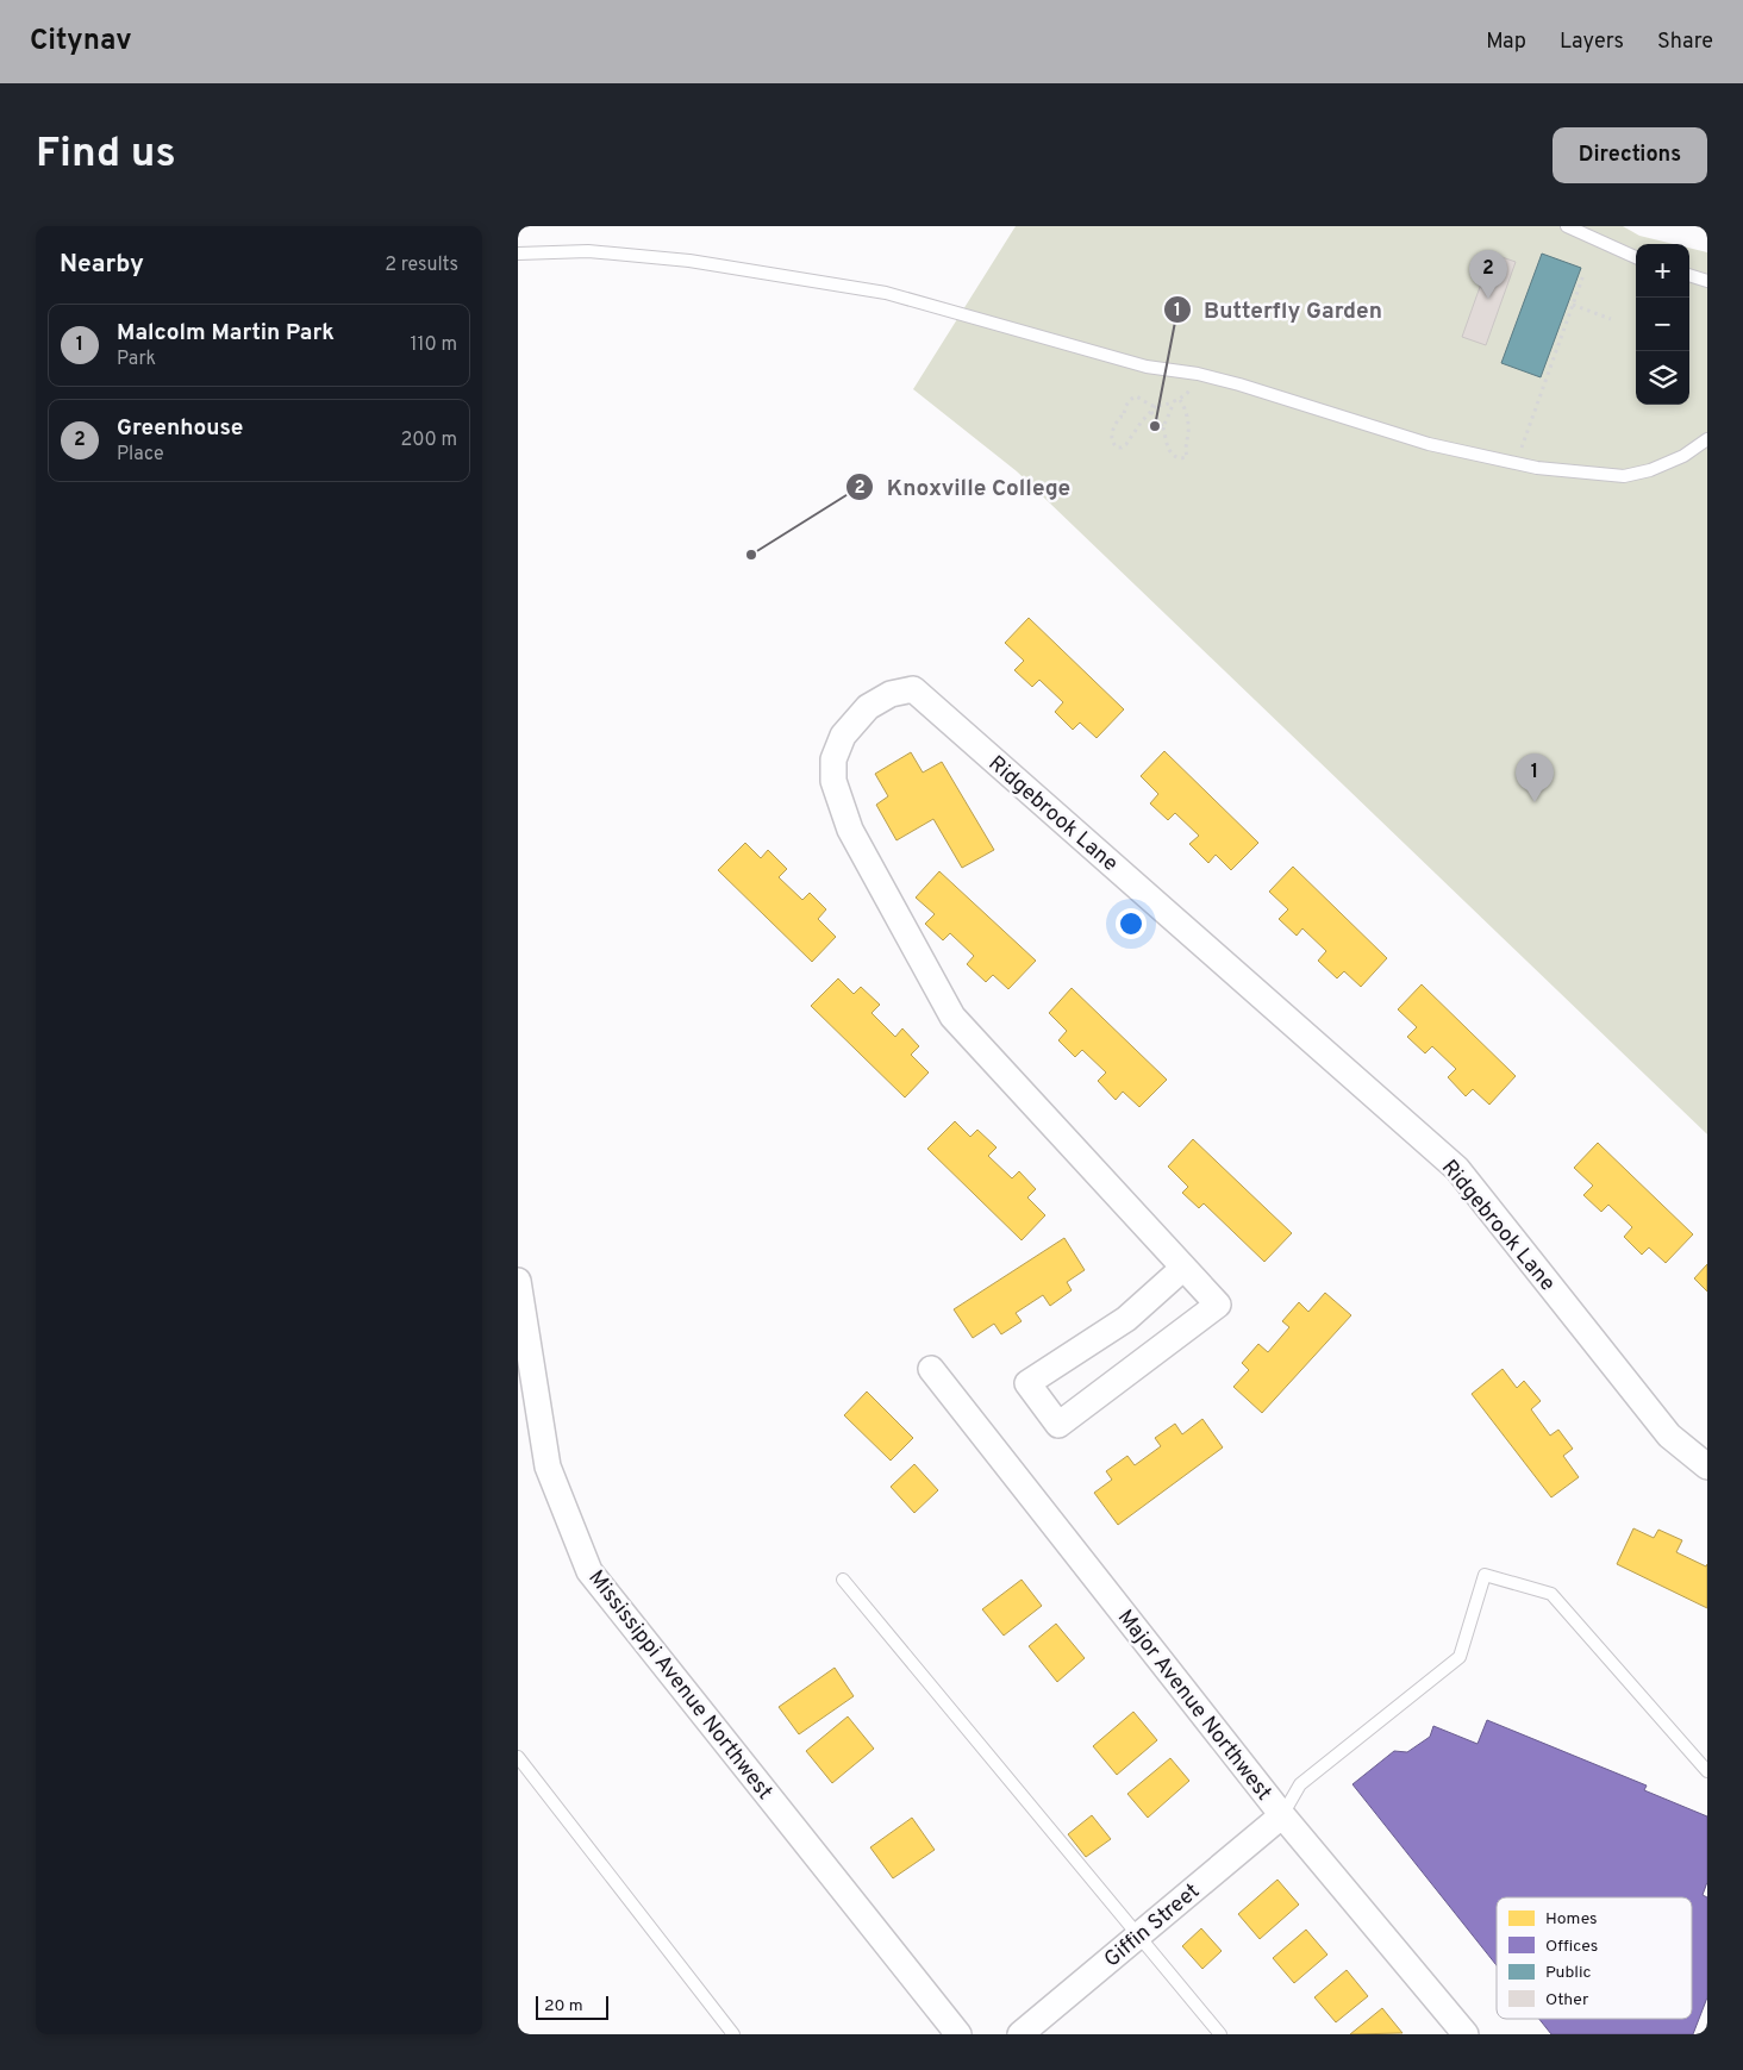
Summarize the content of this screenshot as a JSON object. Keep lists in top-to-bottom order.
{
  "streets": {
    "street": [
      "Ridgebrook Lane",
      "Mississippi Avenue Northwest",
      "Major Avenue Northwest",
      "Giffin Street"
    ]
  },
  "crossings": [
    ["Major Avenue Northwest", "Giffin Street"]
  ],
  "places": ["Butterfly Garden", "Knoxville College"],
  "legend": [
    "Homes",
    "Offices",
    "Public",
    "Other"
  ],
  "scale_bar": "20 m",
  "page": {
    "header": "Citynav",
    "nav": ["Map", "Layers", "Share"],
    "buttons": "Directions",
    "title": "Find us",
    "heading": ["Nearby", "2 results"],
    "map_buttons": ["+", "−"],
    "pins": ["2", "1"],
    "list": [
      {
        "mark": "1",
        "name": "Malcolm Martin Park",
        "note": "Park",
        "value": "110 m"
      },
      {
        "mark": "2",
        "name": "Greenhouse",
        "note": "Place",
        "value": "200 m"
      }
    ],
    "scale": "20 m"
  }
}
